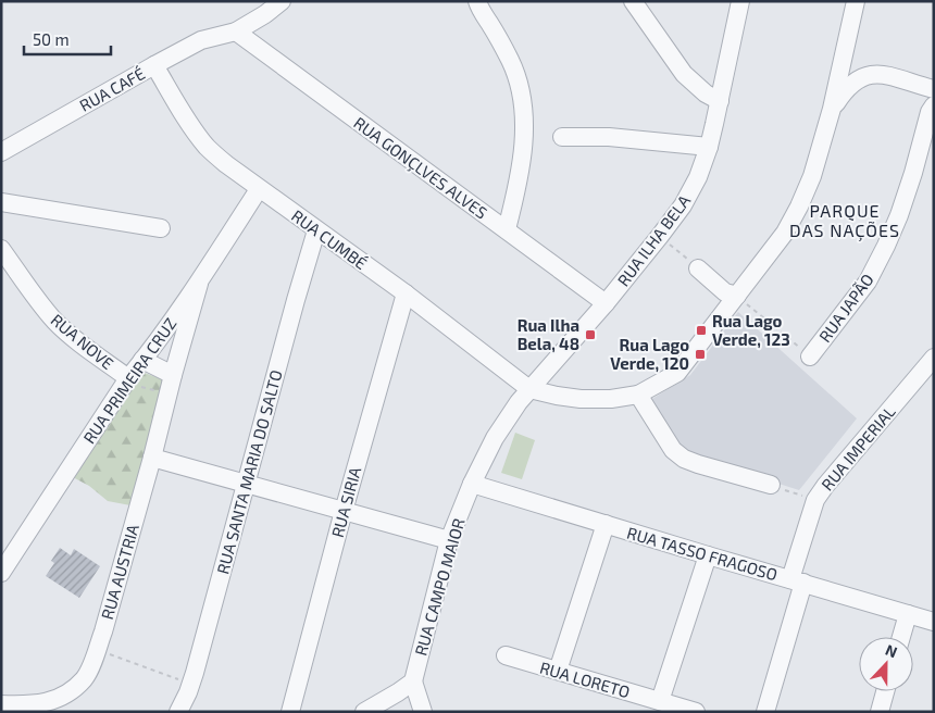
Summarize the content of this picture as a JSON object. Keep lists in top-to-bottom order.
{
  "streets": {
    "street": [
      "RUA CAFÉ",
      "RUA GONÇLVES ALVES",
      "RUA CUMBÉ",
      "RUA ILHA BELA",
      "RUA JAPÃO",
      "RUA NOVE",
      "RUA PRIMEIRA CRUZ",
      "RUA IMPERIAL",
      "RUA SANTA MARIA DO SALTO",
      "RUA SIRIA",
      "RUA TASSO FRAGOSO",
      "RUA AUSTRIA",
      "RUA CAMPO MAIOR",
      "RUA LORETO"
    ]
  },
  "crossings": [
    ["RUA CAFÉ", "RUA GONÇLVES ALVES"],
    ["RUA CAFÉ", "RUA CUMBÉ"],
    ["RUA GONÇLVES ALVES", "RUA ILHA BELA"],
    ["RUA CUMBÉ", "RUA ILHA BELA"],
    ["RUA CUMBÉ", "RUA PRIMEIRA CRUZ"],
    ["RUA CUMBÉ", "RUA SANTA MARIA DO SALTO"],
    ["RUA CUMBÉ", "RUA SIRIA"],
    ["RUA CUMBÉ", "RUA CAMPO MAIOR"],
    ["RUA ILHA BELA", "RUA CAMPO MAIOR"],
    ["RUA NOVE", "RUA PRIMEIRA CRUZ"],
    ["RUA PRIMEIRA CRUZ", "RUA AUSTRIA"],
    ["RUA IMPERIAL", "RUA TASSO FRAGOSO"],
    ["RUA TASSO FRAGOSO", "RUA CAMPO MAIOR"]
  ],
  "districts": ["PARQUE DAS NAÇÕES"],
  "places": {
    "transit": ["Rua Lago Verde, 123", "Rua Ilha Bela, 48", "Rua Lago Verde, 120"]
  },
  "scale_bar": "50 m",
  "north": "top"
}
